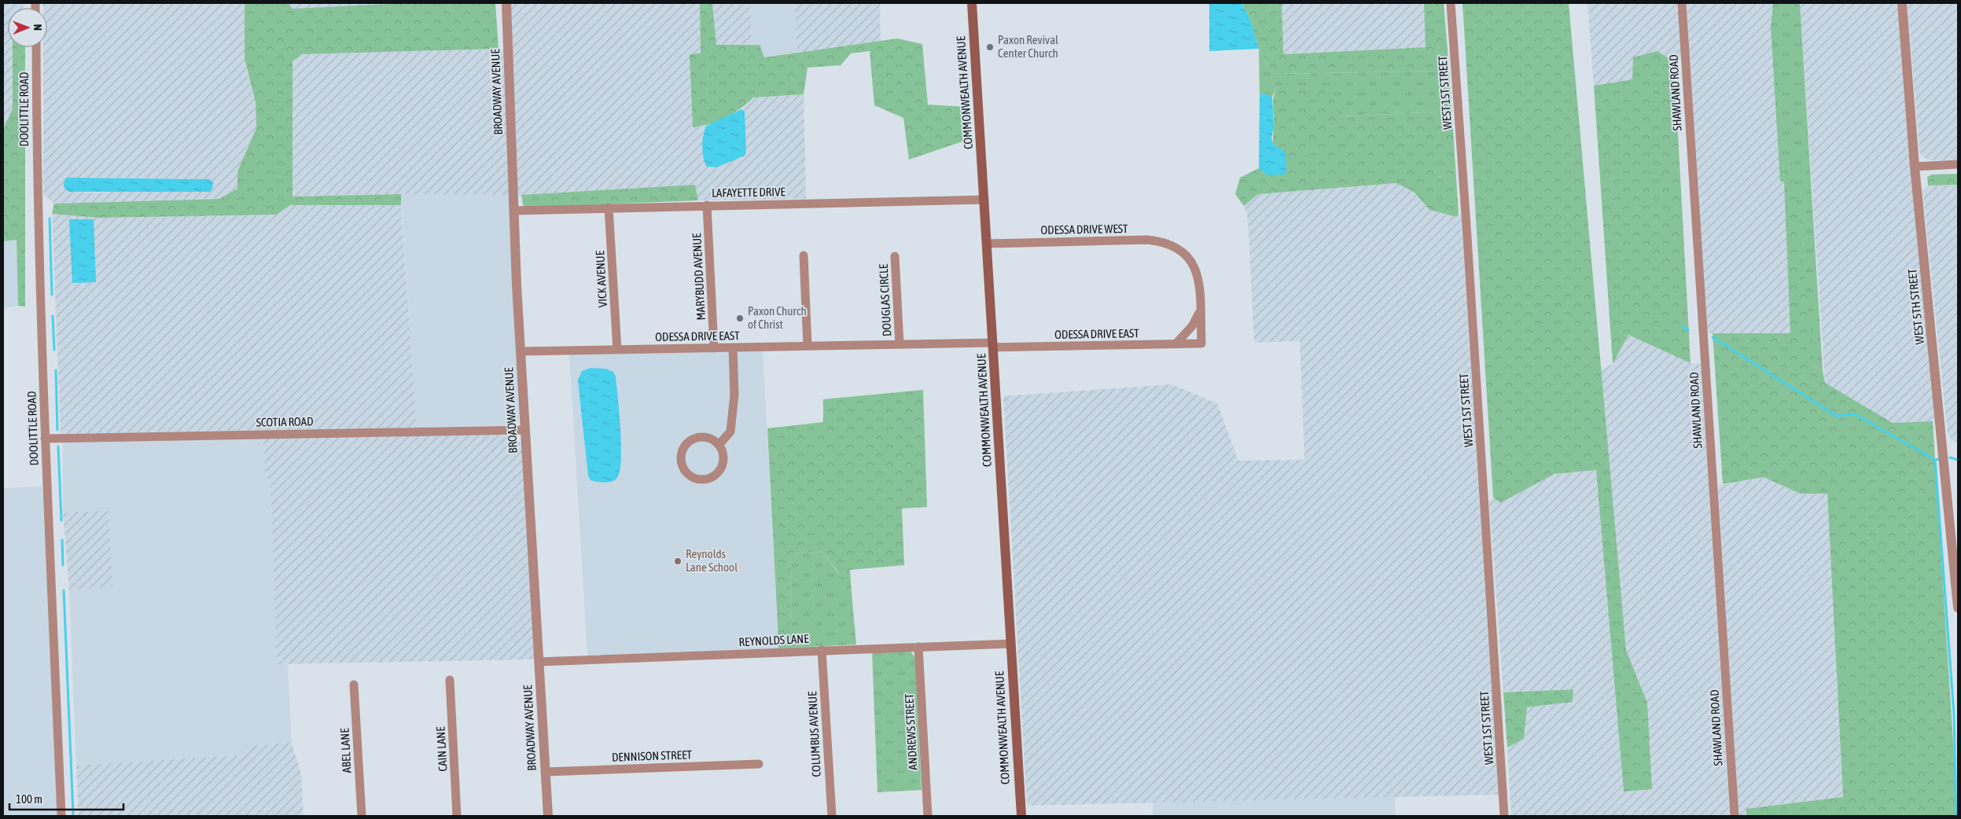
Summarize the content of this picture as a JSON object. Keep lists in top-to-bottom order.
{
  "streets": {
    "main road": ["COMMONWEALTH AVENUE"],
    "street": [
      "BROADWAY AVENUE",
      "WEST 1ST STREET",
      "SHAWLAND ROAD",
      "DOOLITTLE ROAD",
      "LAFAYETTE DRIVE",
      "ODESSA DRIVE WEST",
      "MARYBUDD AVENUE",
      "VICK AVENUE",
      "DOUGLAS CIRCLE",
      "WEST 5TH STREET",
      "ODESSA DRIVE EAST",
      "SCOTIA ROAD",
      "REYNOLDS LANE",
      "ANDREWS STREET",
      "COLUMBUS AVENUE",
      "CAIN LANE",
      "ABEL LANE",
      "DENNISON STREET"
    ]
  },
  "crossings": [
    ["BROADWAY AVENUE", "LAFAYETTE DRIVE"],
    ["BROADWAY AVENUE", "ODESSA DRIVE EAST"],
    ["BROADWAY AVENUE", "SCOTIA ROAD"],
    ["BROADWAY AVENUE", "REYNOLDS LANE"],
    ["BROADWAY AVENUE", "DENNISON STREET"],
    ["COMMONWEALTH AVENUE", "LAFAYETTE DRIVE"],
    ["COMMONWEALTH AVENUE", "ODESSA DRIVE WEST"],
    ["COMMONWEALTH AVENUE", "ODESSA DRIVE EAST"],
    ["COMMONWEALTH AVENUE", "REYNOLDS LANE"],
    ["DOOLITTLE ROAD", "SCOTIA ROAD"],
    ["LAFAYETTE DRIVE", "MARYBUDD AVENUE"],
    ["LAFAYETTE DRIVE", "VICK AVENUE"],
    ["ODESSA DRIVE WEST", "ODESSA DRIVE EAST"],
    ["MARYBUDD AVENUE", "ODESSA DRIVE EAST"],
    ["VICK AVENUE", "ODESSA DRIVE EAST"],
    ["DOUGLAS CIRCLE", "ODESSA DRIVE EAST"],
    ["REYNOLDS LANE", "ANDREWS STREET"],
    ["REYNOLDS LANE", "COLUMBUS AVENUE"]
  ],
  "places": ["Paxon Revival Center Church", "Paxon Church of Christ", "Reynolds Lane School"],
  "scale_bar": "100 m",
  "north": "right"
}
